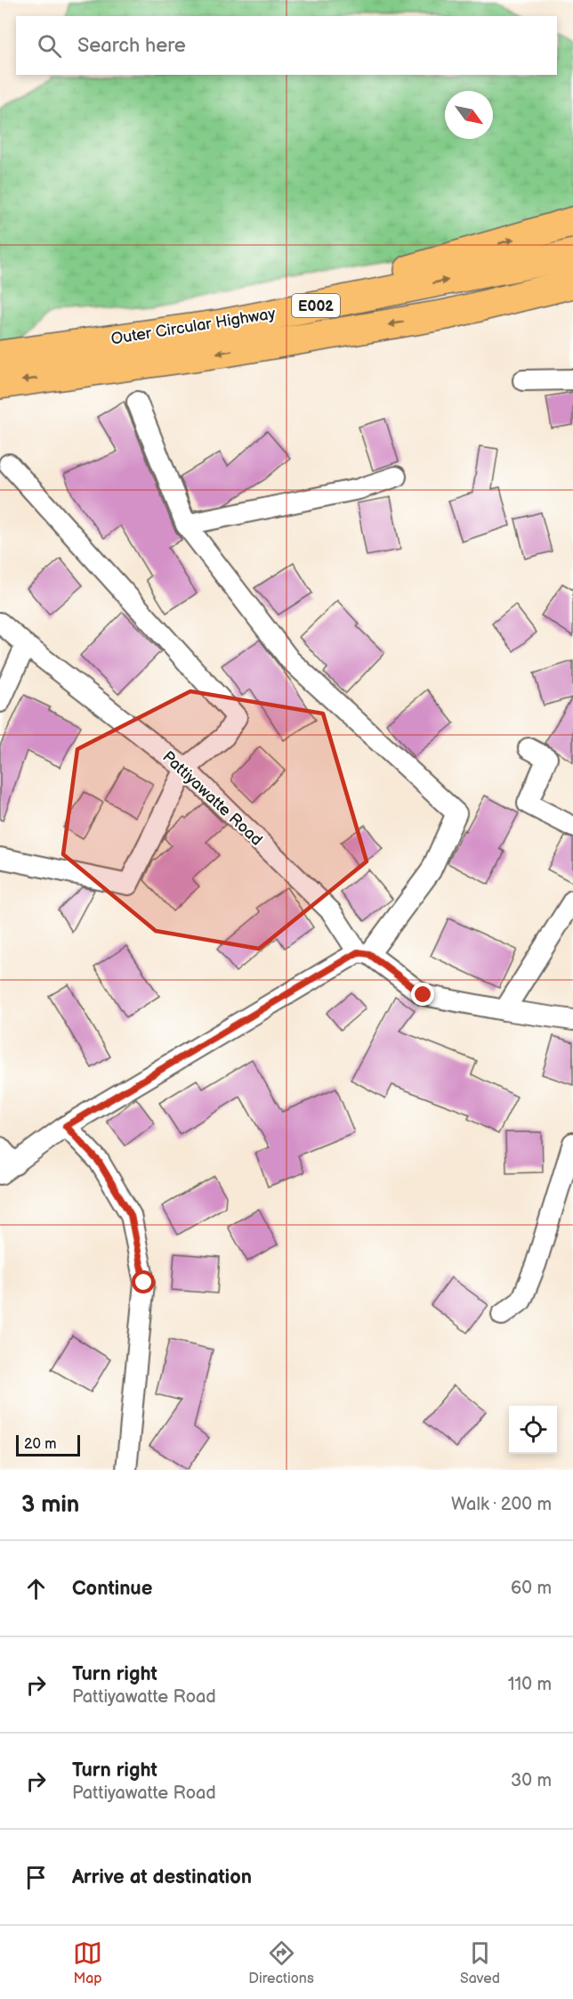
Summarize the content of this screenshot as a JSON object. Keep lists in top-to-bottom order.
{
  "streets": {
    "highway": ["E002", "Outer Circular Highway"],
    "street": ["Pattiyawatte Road"]
  },
  "scale_bar": "20 m",
  "north": "bottom right",
  "page": {
    "search": "Search here",
    "scale": "20 m",
    "heading": ["3 min", "Walk · 200 m"],
    "list": [
      ["Continue", "60 m"],
      ["Turn right", "Pattiyawatte Road", "110 m"],
      ["Turn right", "Pattiyawatte Road", "30 m"],
      "Arrive at destination"
    ],
    "nav": ["Map", "Directions", "Saved"]
  }
}
